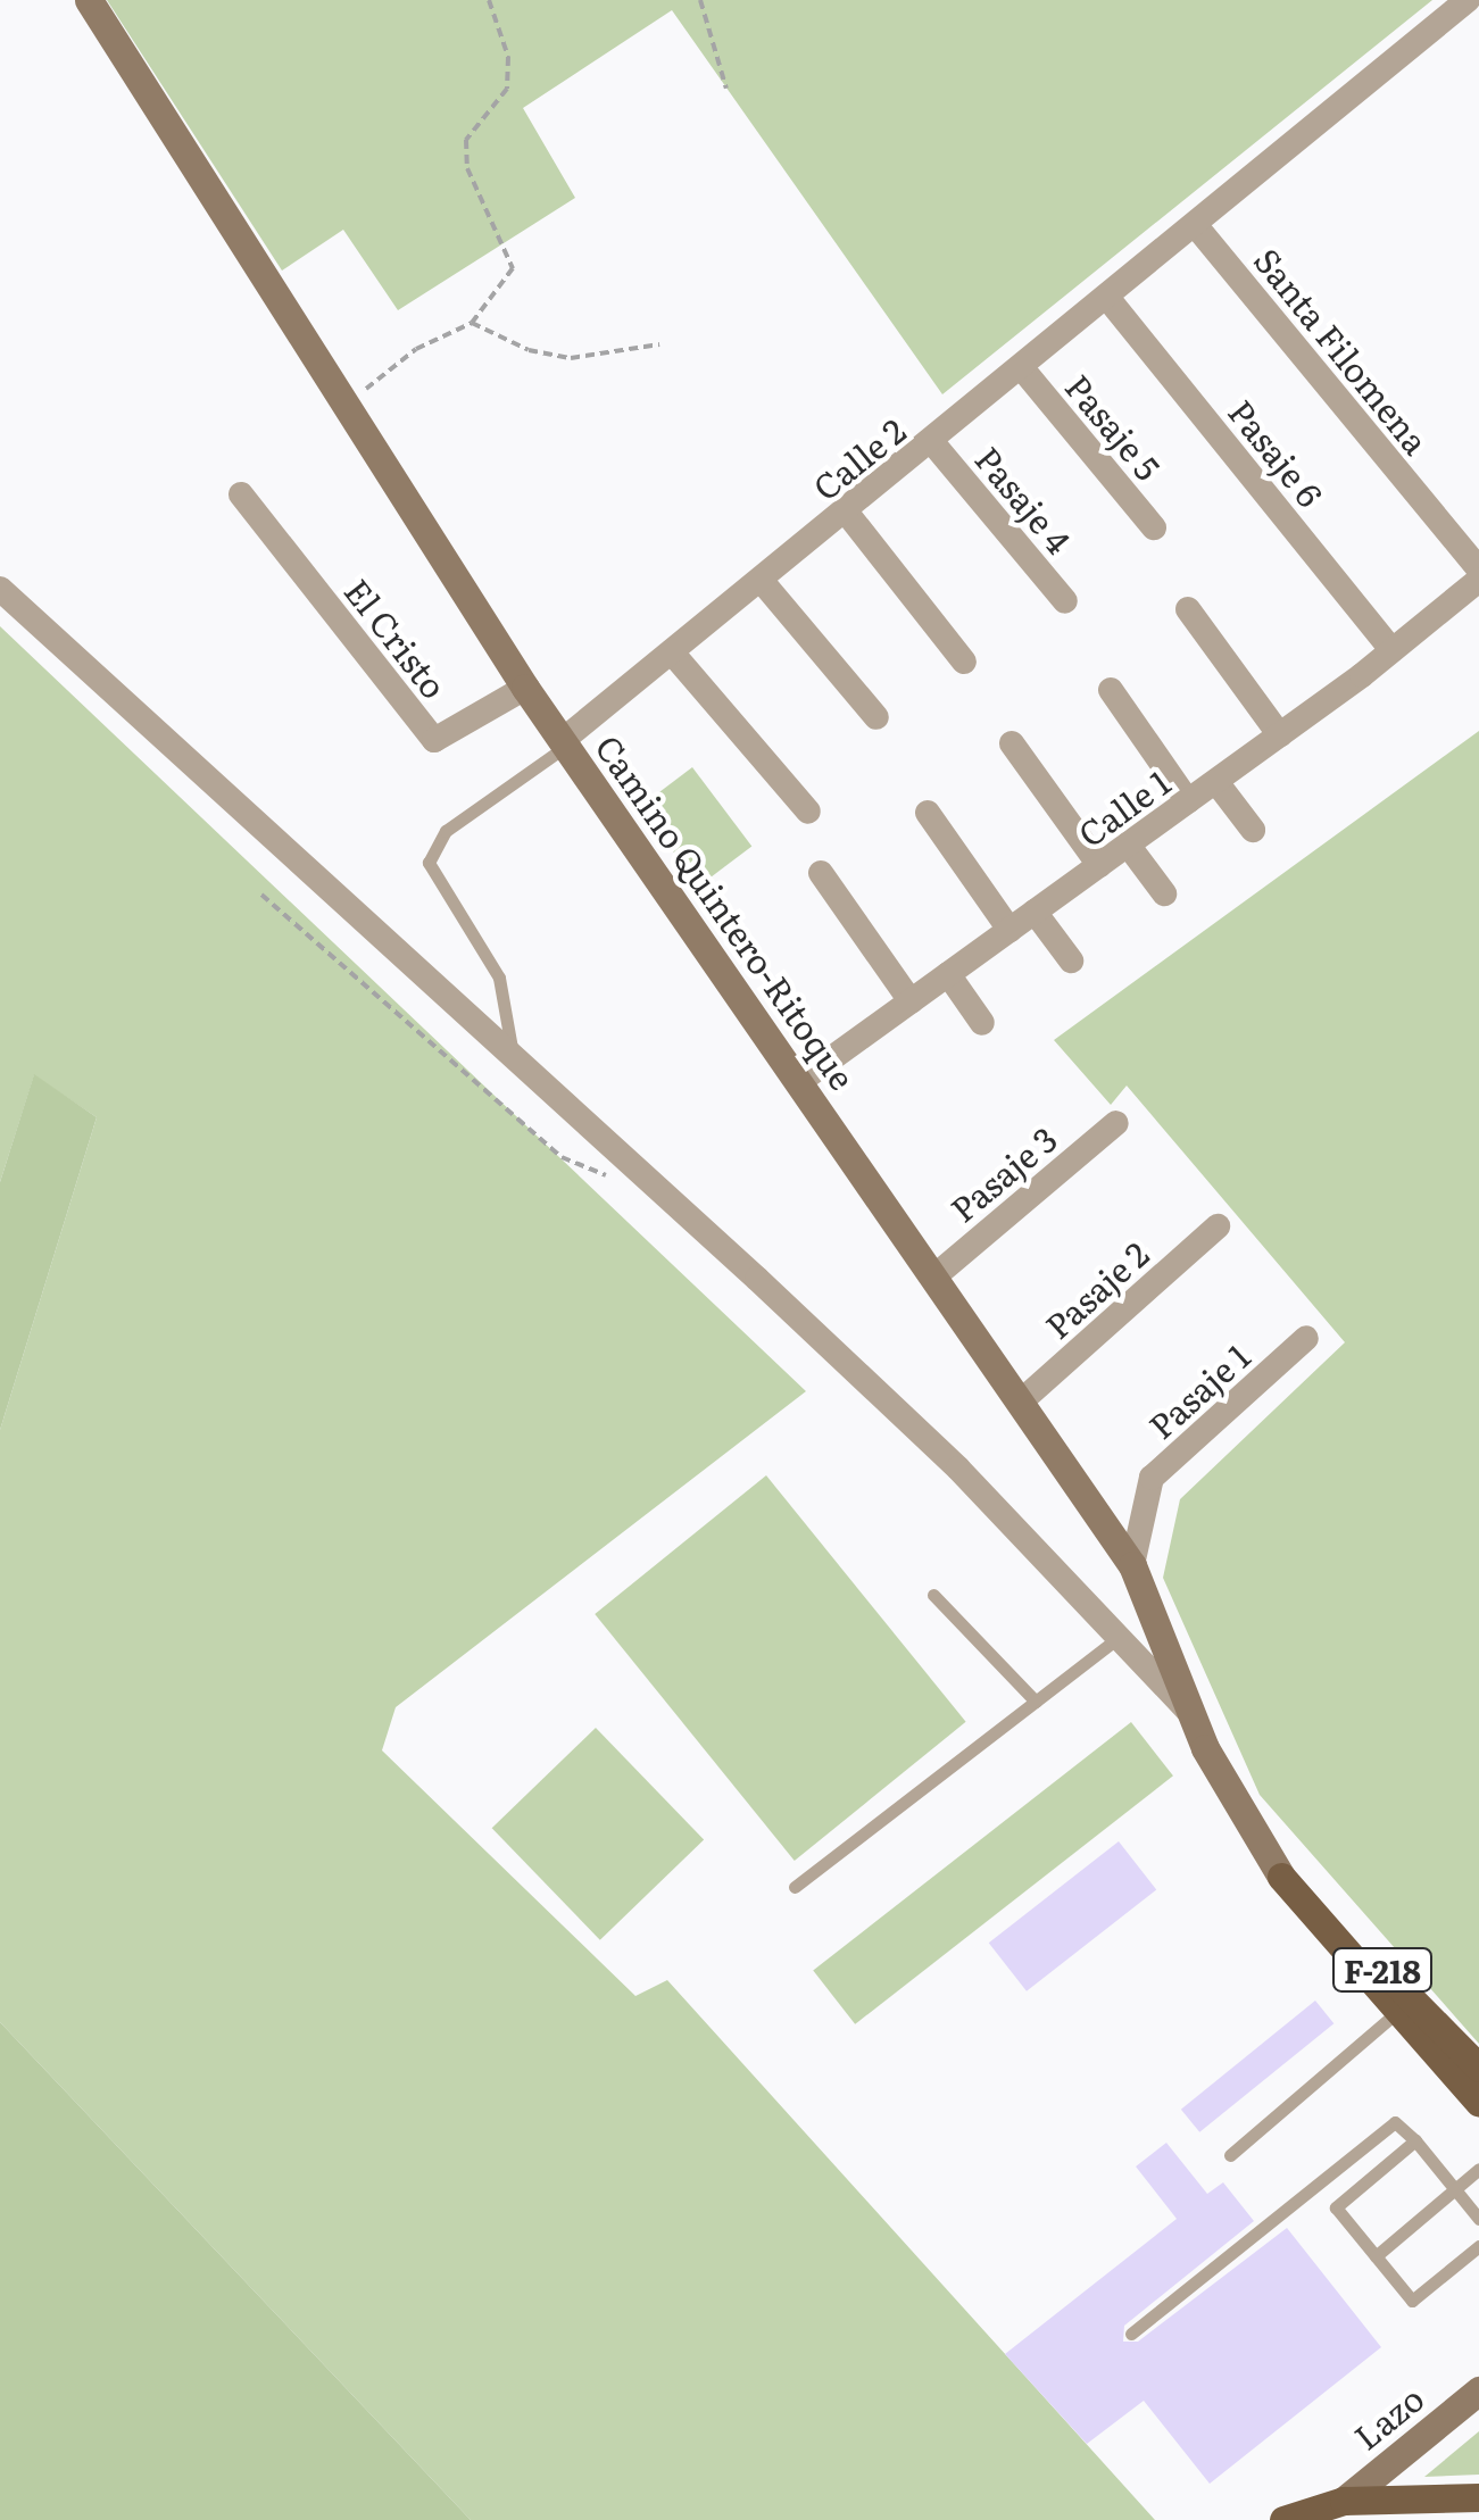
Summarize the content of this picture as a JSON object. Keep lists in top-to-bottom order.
{
  "streets": {
    "main road": ["Camino Quintero-Ritoque", "F-218", "Lazo"],
    "street": [
      "Santa Filomena",
      "Pasaje 5",
      "Pasaje 6",
      "Calle 2",
      "Pasaje 4",
      "El Cristo",
      "Calle 1",
      "Pasaje 3",
      "Pasaje 2",
      "Pasaje 1"
    ]
  },
  "crossings": [
    ["Santa Filomena", "Calle 2"],
    ["Pasaje 5", "Calle 2"],
    ["Pasaje 6", "Calle 2"],
    ["Pasaje 6", "Calle 1"],
    ["Calle 2", "Pasaje 4"],
    ["Calle 2", "Camino Quintero-Ritoque"],
    ["El Cristo", "Camino Quintero-Ritoque"],
    ["Calle 1", "Camino Quintero-Ritoque"],
    ["Camino Quintero-Ritoque", "Pasaje 3"],
    ["Camino Quintero-Ritoque", "Pasaje 2"],
    ["Camino Quintero-Ritoque", "Pasaje 1"]
  ]
}
